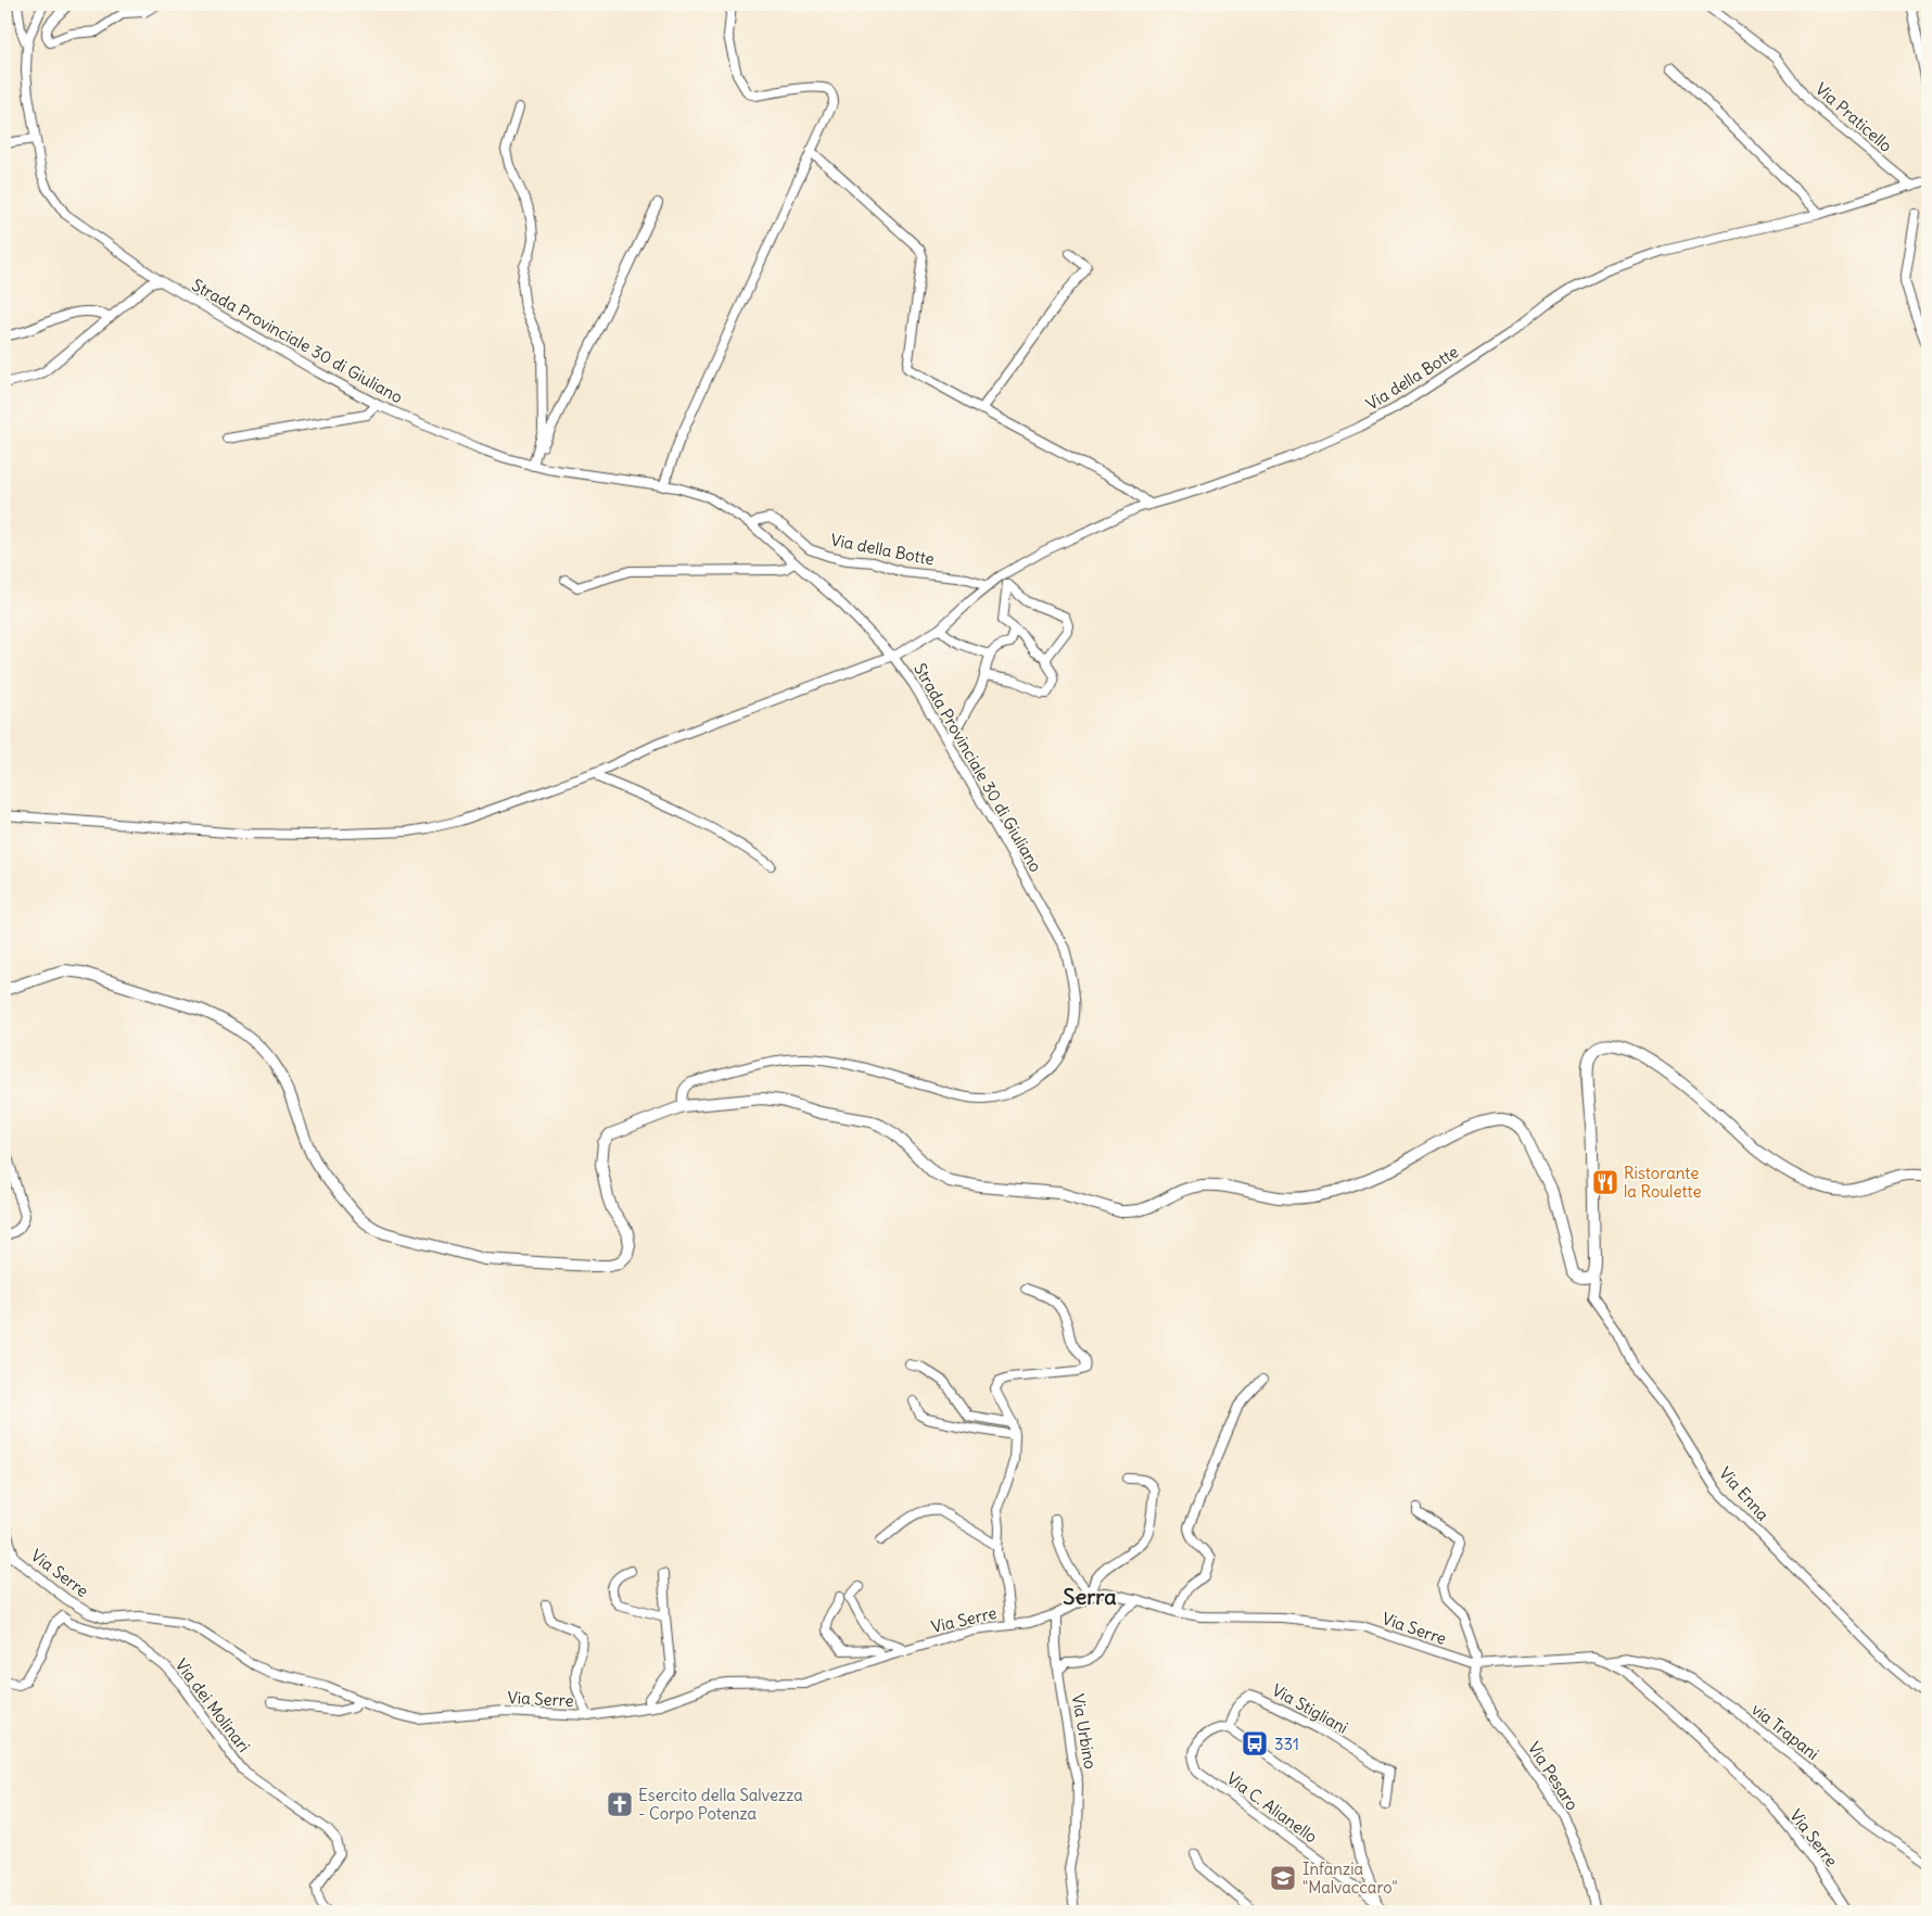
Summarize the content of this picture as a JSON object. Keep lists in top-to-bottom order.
{
  "streets": {
    "street": [
      "Via Praticello",
      "Strada Provinciale 30 di Giuliano",
      "Via della Botte",
      "Via Enna",
      "Via Serre",
      "Via dei Molinari",
      "Via Stigliani",
      "Via Urbino",
      "via Trapani",
      "Via Pesaro",
      "Via C. Alianello"
    ]
  },
  "crossings": [
    ["Via Praticello", "Via della Botte"],
    ["Strada Provinciale 30 di Giuliano", "Via della Botte"],
    ["Via Serre", "Via Urbino"],
    ["Via Serre", "via Trapani"],
    ["Via Serre", "Via Pesaro"],
    ["Via Stigliani", "Via C. Alianello"]
  ],
  "districts": ["Serra"],
  "places": {
    "restaurant": ["Ristorante la Roulette"],
    "bus stop": ["331"],
    "church": ["Esercito della Salvezza - Corpo Potenza"],
    "school or university": ["Infanzia \"Malvaccaro\""]
  }
}
